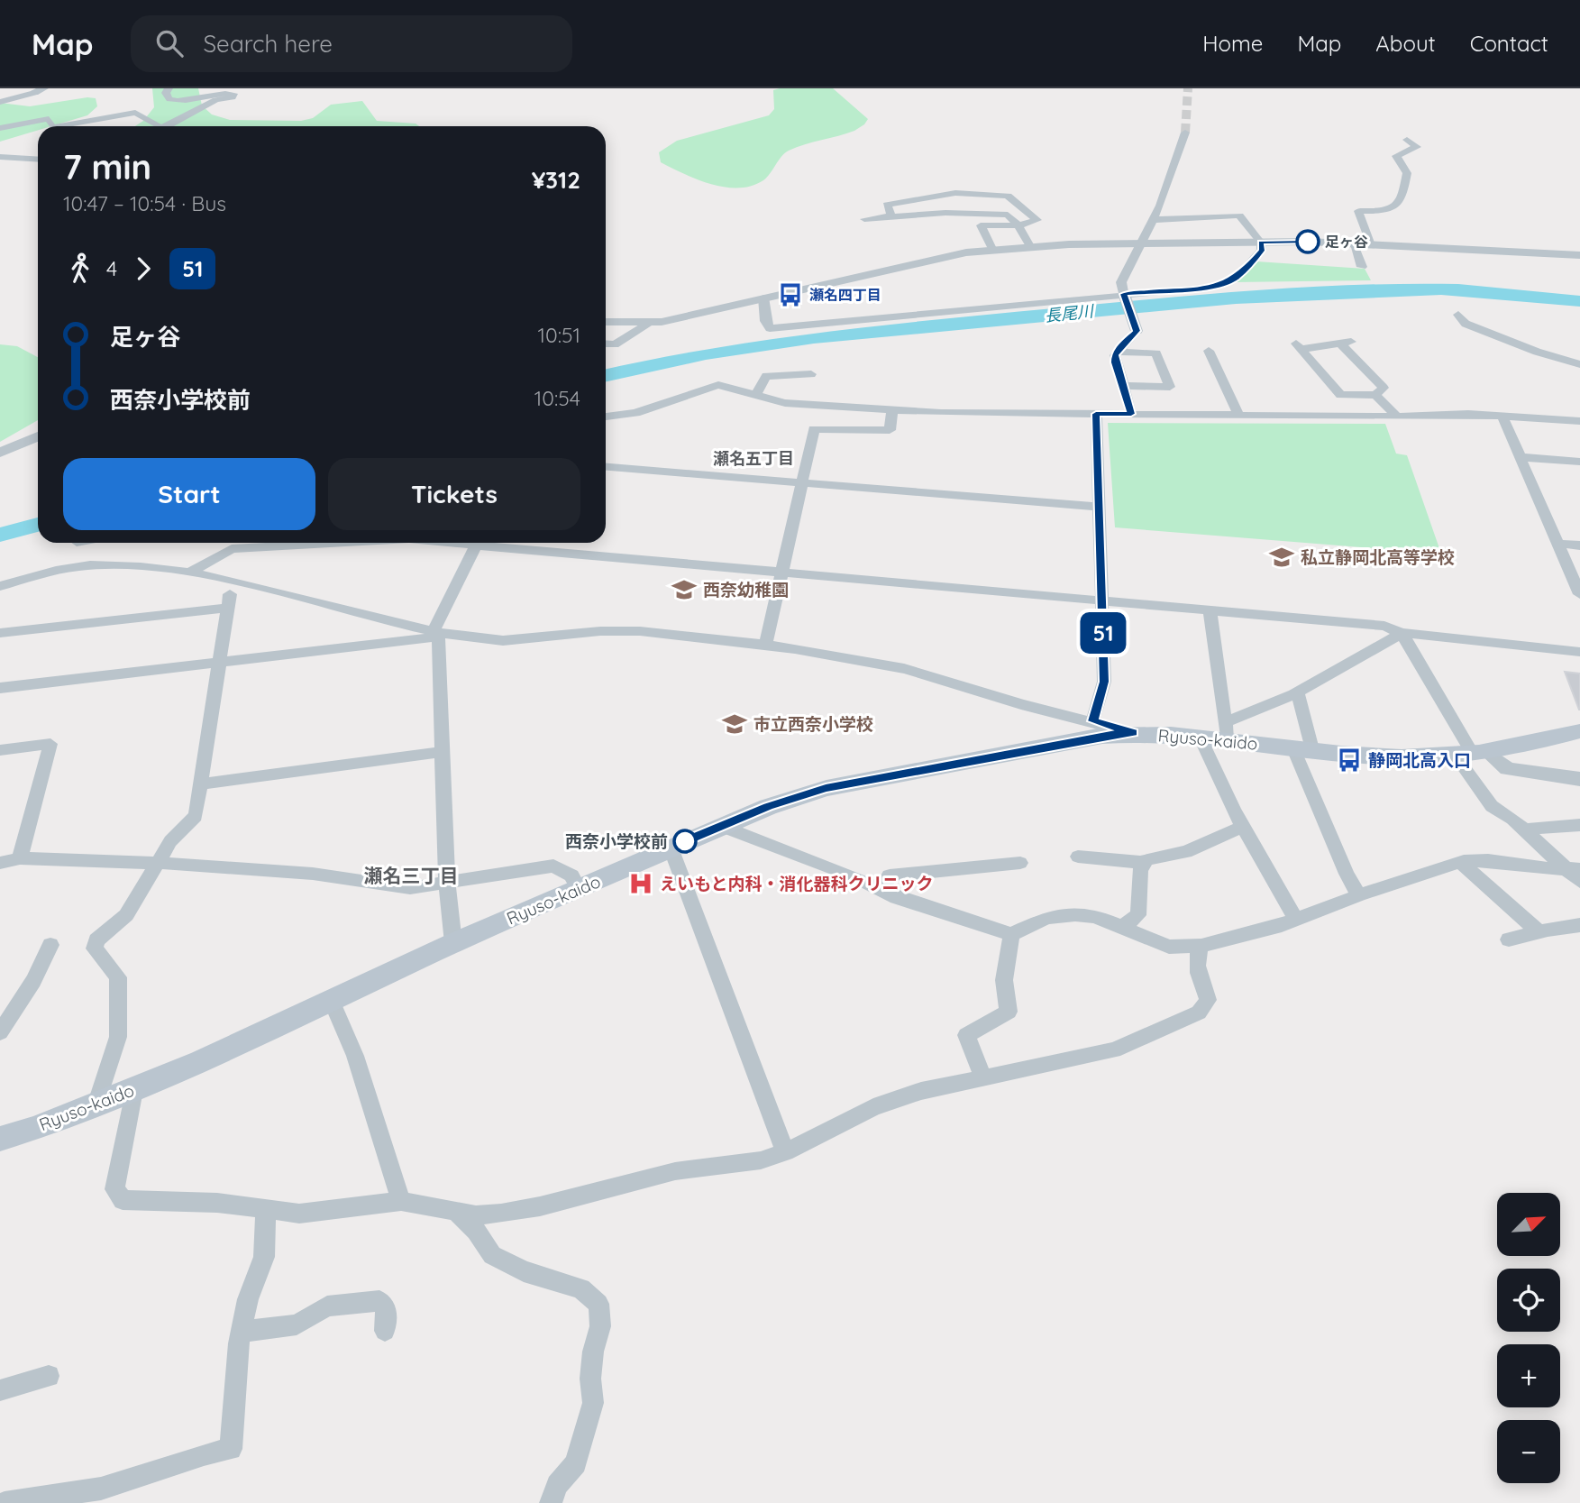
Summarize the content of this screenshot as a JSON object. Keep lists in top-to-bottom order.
{
  "streets": {
    "main road": ["Ryuso-kaido"]
  },
  "districts": ["瀬名五丁目", "瀬名三丁目"],
  "water": ["長尾川"],
  "places": {
    "other": ["足ヶ谷", "西奈小学校前"],
    "bus stop": ["瀬名四丁目", "静岡北高入口"],
    "school or university": ["私立静岡北高等学校", "西奈幼稚園", "市立西奈小学校"],
    "hospital": ["えいもと内科・消化器科クリニック"]
  },
  "lines": ["bus line 51"],
  "north": "top right",
  "page": {
    "header": "Map",
    "search": "Search here",
    "nav": [
      "Home",
      "Map",
      "About",
      "Contact"
    ],
    "on_map": "51",
    "heading": ["7 min", "10:47 – 10:54 · Bus", "¥312"],
    "legs": ["4", "51"],
    "list": [
      {
        "name": "足ヶ谷",
        "value": "10:51"
      },
      {
        "name": "西奈小学校前",
        "value": "10:54"
      }
    ],
    "buttons": ["Start", "Tickets"],
    "map_buttons": ["+", "−"]
  }
}
